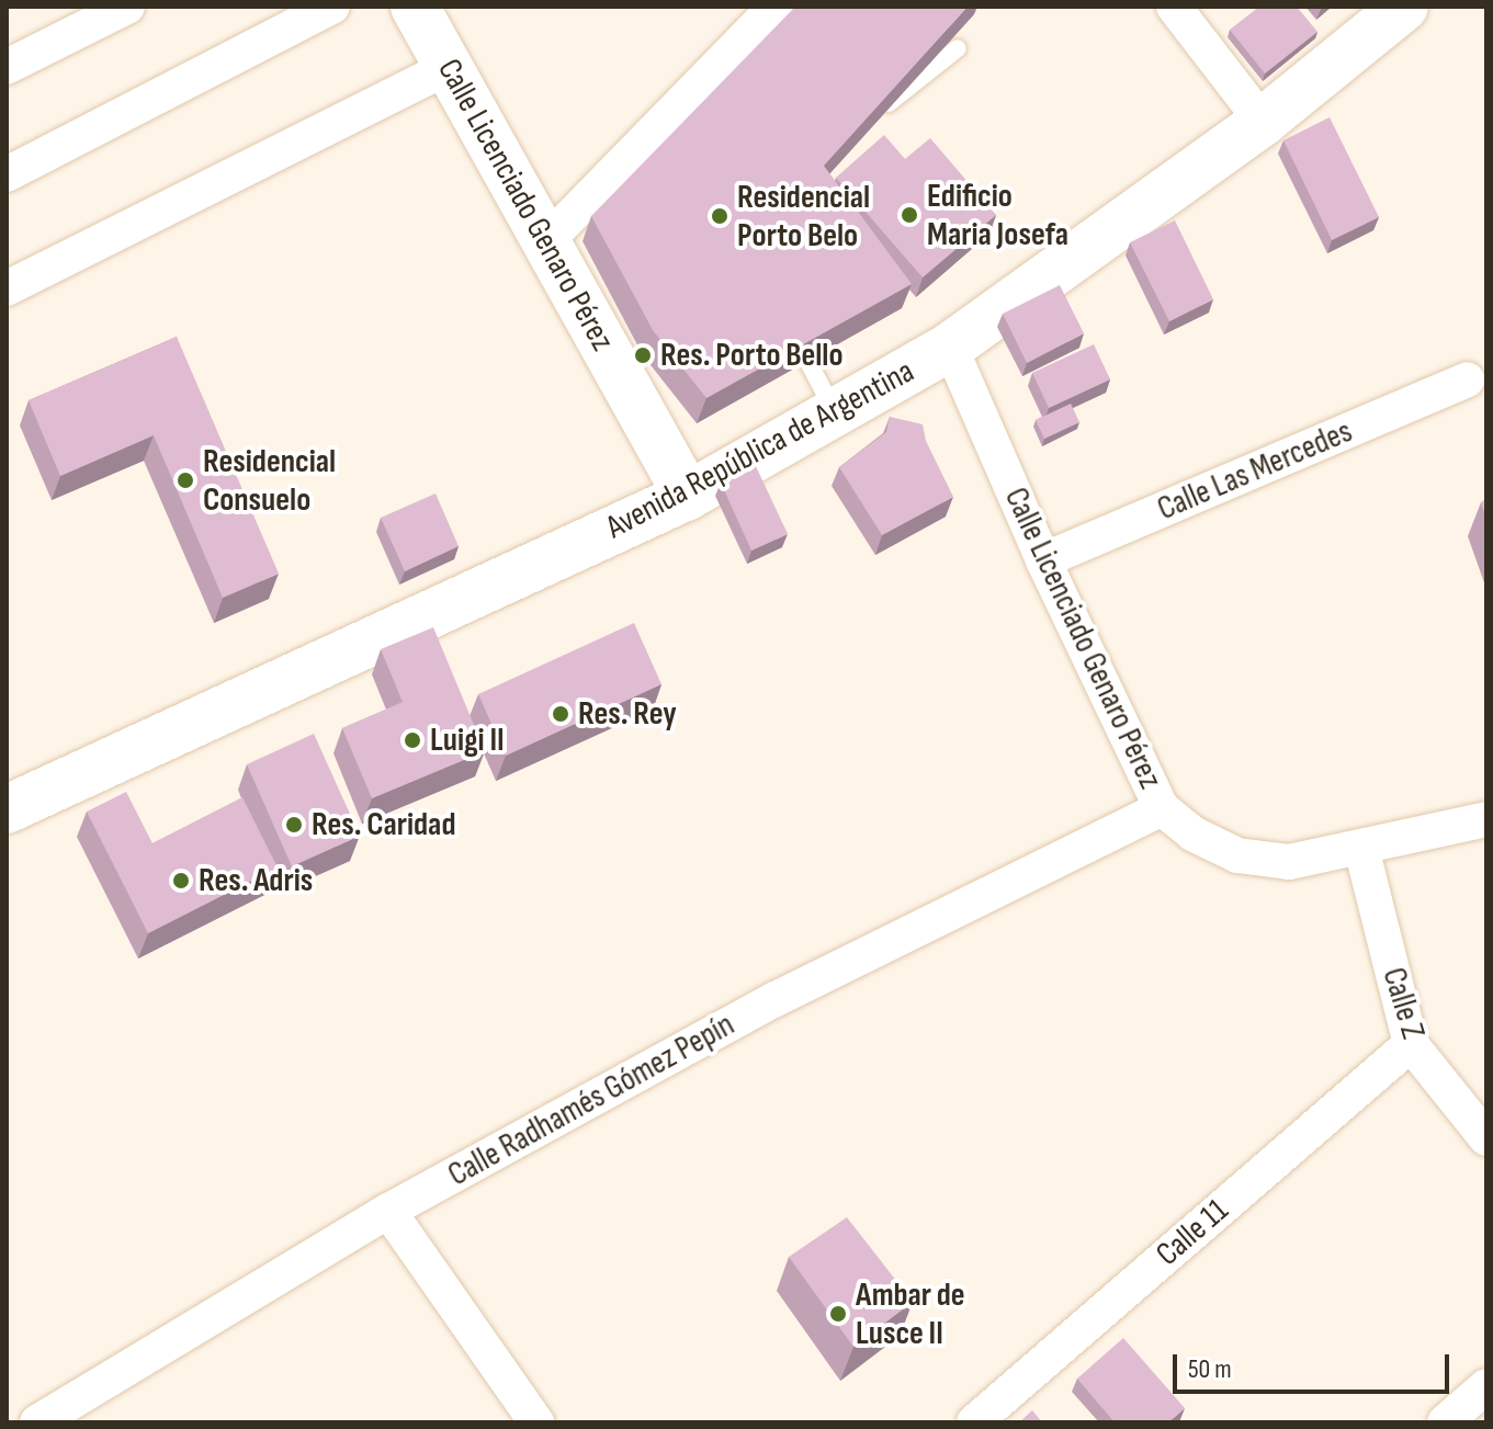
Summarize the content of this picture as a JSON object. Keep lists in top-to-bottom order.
{
  "streets": {
    "main road": ["Calle Licenciado Genaro Pérez", "Avenida República de Argentina"],
    "street": [
      "Calle Las Mercedes",
      "Calle Z",
      "Calle Radhamés Gómez Pepín",
      "Calle 11"
    ]
  },
  "crossings": [
    ["Calle Licenciado Genaro Pérez", "Avenida República de Argentina"],
    ["Calle Licenciado Genaro Pérez", "Calle Las Mercedes"],
    ["Calle Licenciado Genaro Pérez", "Calle Z"],
    ["Calle Licenciado Genaro Pérez", "Calle Radhamés Gómez Pepín"],
    ["Calle Z", "Calle 11"]
  ],
  "places": [
    "Edificio Maria Josefa",
    "Residencial Porto Belo",
    "Res. Porto Bello",
    "Residencial Consuelo",
    "Res. Rey",
    "Luigi II",
    "Res. Caridad",
    "Res. Adris",
    "Ambar de Lusce II"
  ],
  "scale_bar": "50 m"
}
